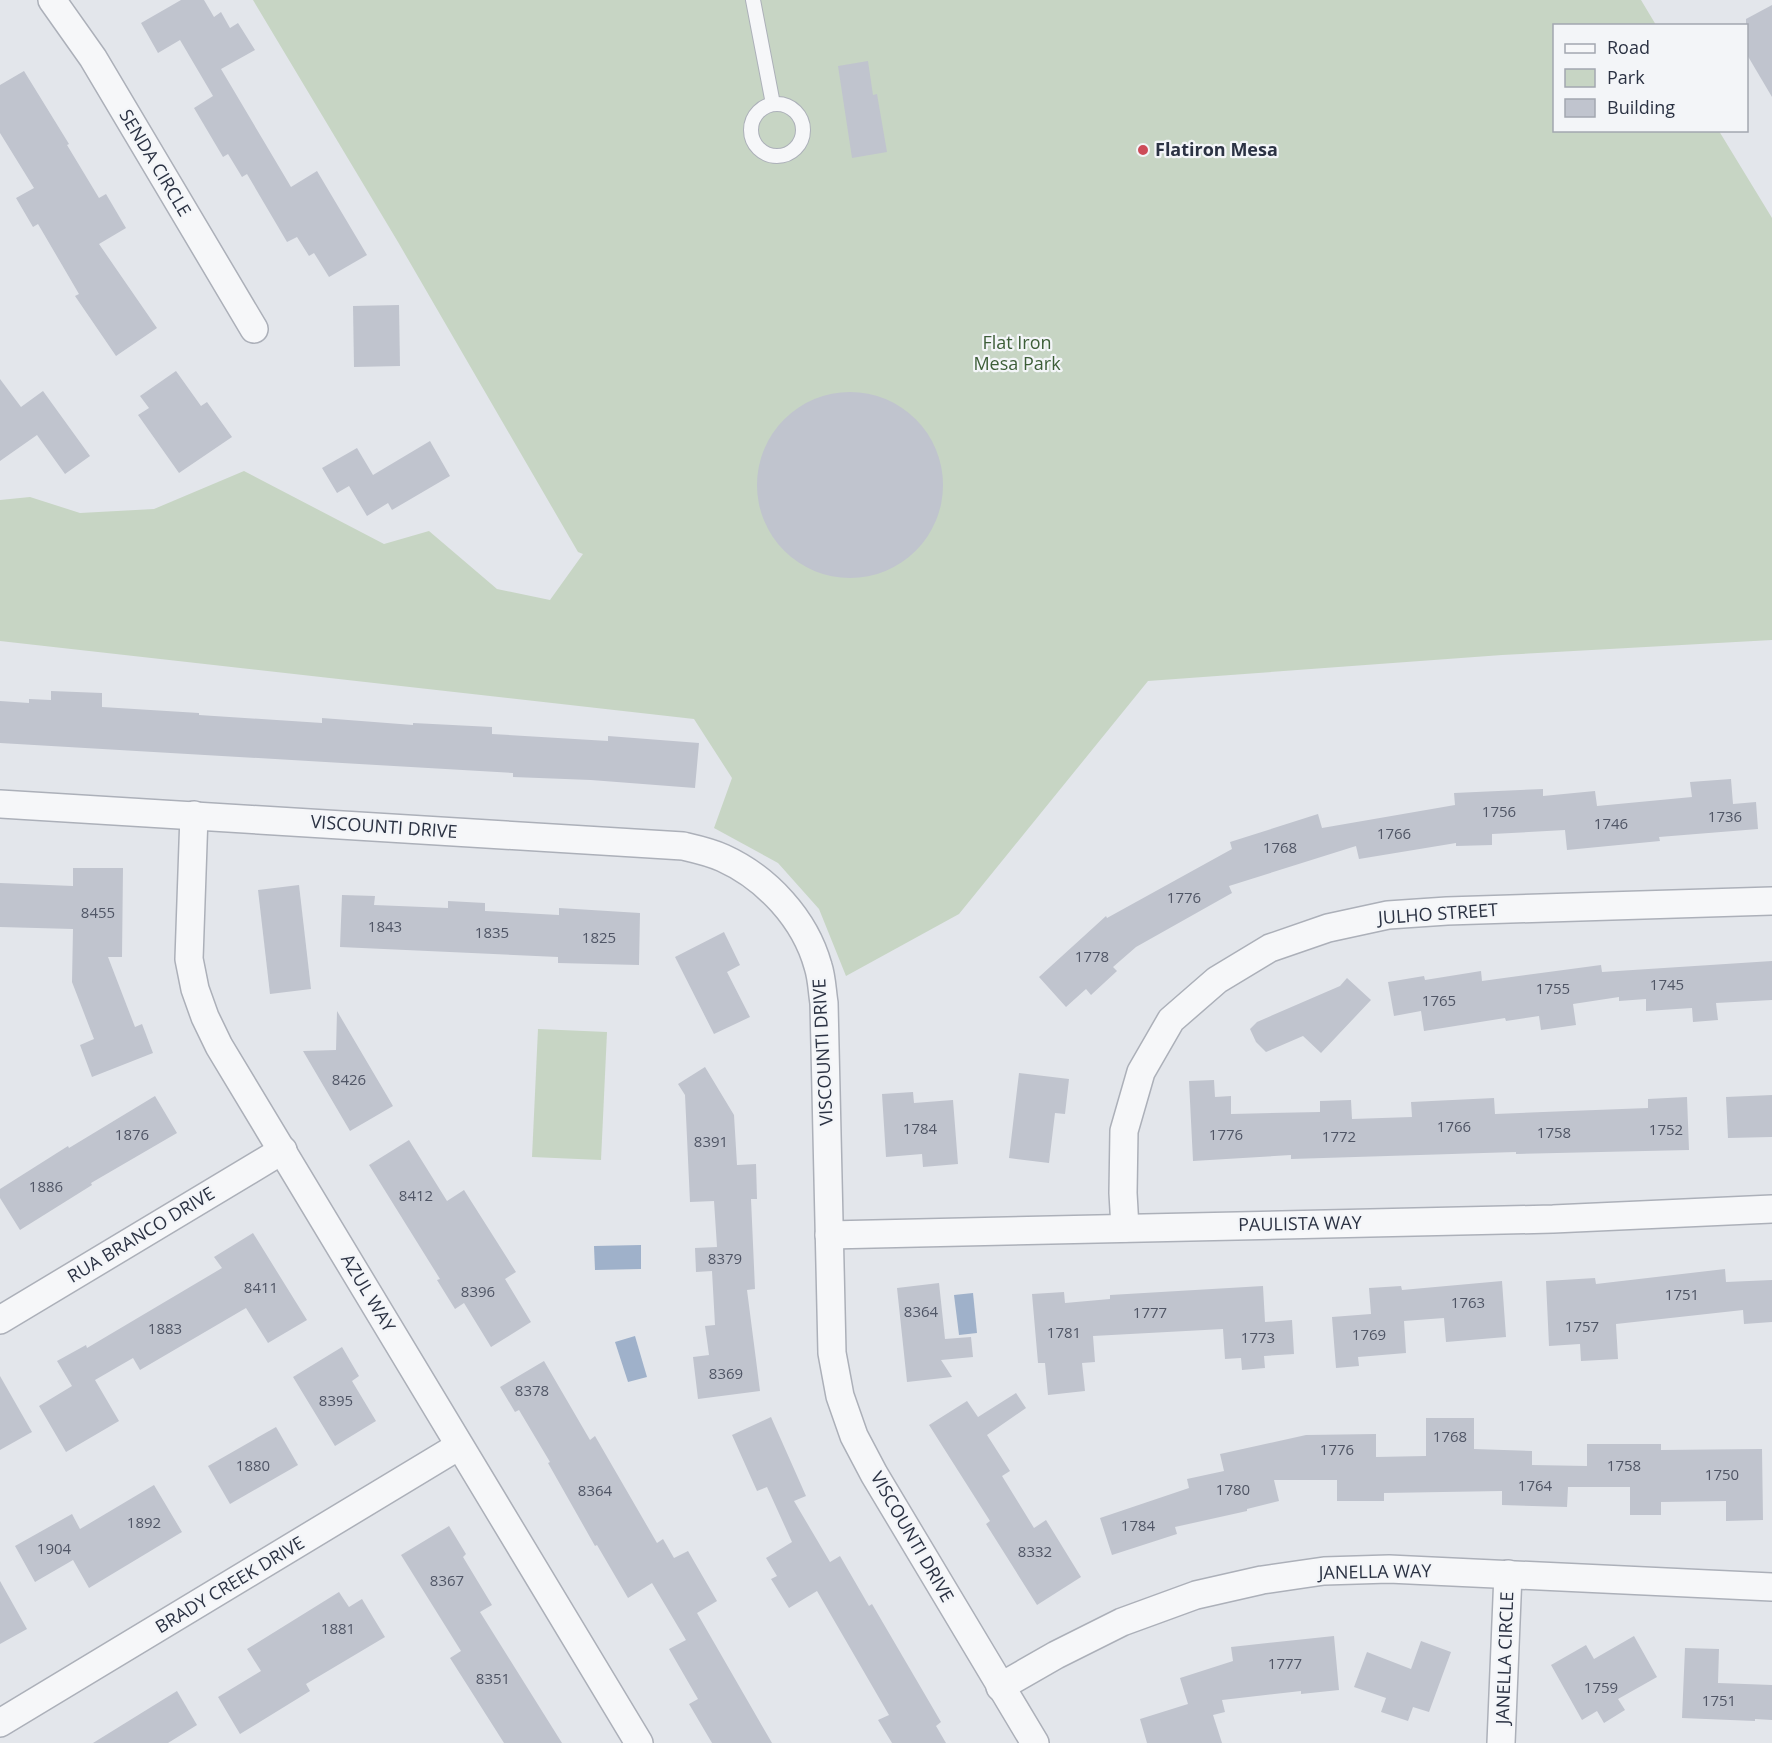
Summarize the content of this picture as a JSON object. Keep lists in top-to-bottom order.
{
  "streets": {
    "street": [
      "SENDA CIRCLE",
      "VISCOUNTI DRIVE",
      "JULHO STREET",
      "PAULISTA WAY",
      "RUA BRANCO DRIVE",
      "AZUL WAY",
      "JANELLA WAY",
      "BRADY CREEK DRIVE",
      "JANELLA CIRCLE"
    ]
  },
  "crossings": [
    ["VISCOUNTI DRIVE", "PAULISTA WAY"],
    ["VISCOUNTI DRIVE", "AZUL WAY"],
    ["VISCOUNTI DRIVE", "JANELLA WAY"],
    ["JULHO STREET", "PAULISTA WAY"],
    ["RUA BRANCO DRIVE", "AZUL WAY"],
    ["AZUL WAY", "BRADY CREEK DRIVE"],
    ["JANELLA WAY", "JANELLA CIRCLE"]
  ],
  "parks": ["Flat Iron Mesa Park"],
  "places": ["Flatiron Mesa"],
  "house_numbers": [
    "1756",
    "1736",
    "1746",
    "1766",
    "1768",
    "1776",
    "8455",
    "1843",
    "1835",
    "1825",
    "1778",
    "1745",
    "1755",
    "1765",
    "8426",
    "1766",
    "1784",
    "1752",
    "1758",
    "1876",
    "1776",
    "1772",
    "8391",
    "1886",
    "8412",
    "8379",
    "8411",
    "8396",
    "1751",
    "1763",
    "8364",
    "1777",
    "1757",
    "1883",
    "1781",
    "1769",
    "1773",
    "8369",
    "8378",
    "8395",
    "1768",
    "1776",
    "1880",
    "1758",
    "1750",
    "1764",
    "1780",
    "8364",
    "1892",
    "1784",
    "1904",
    "8332",
    "8367",
    "1881",
    "1777",
    "8351",
    "1759",
    "1751"
  ],
  "legend": ["Road", "Park", "Building"]
}
